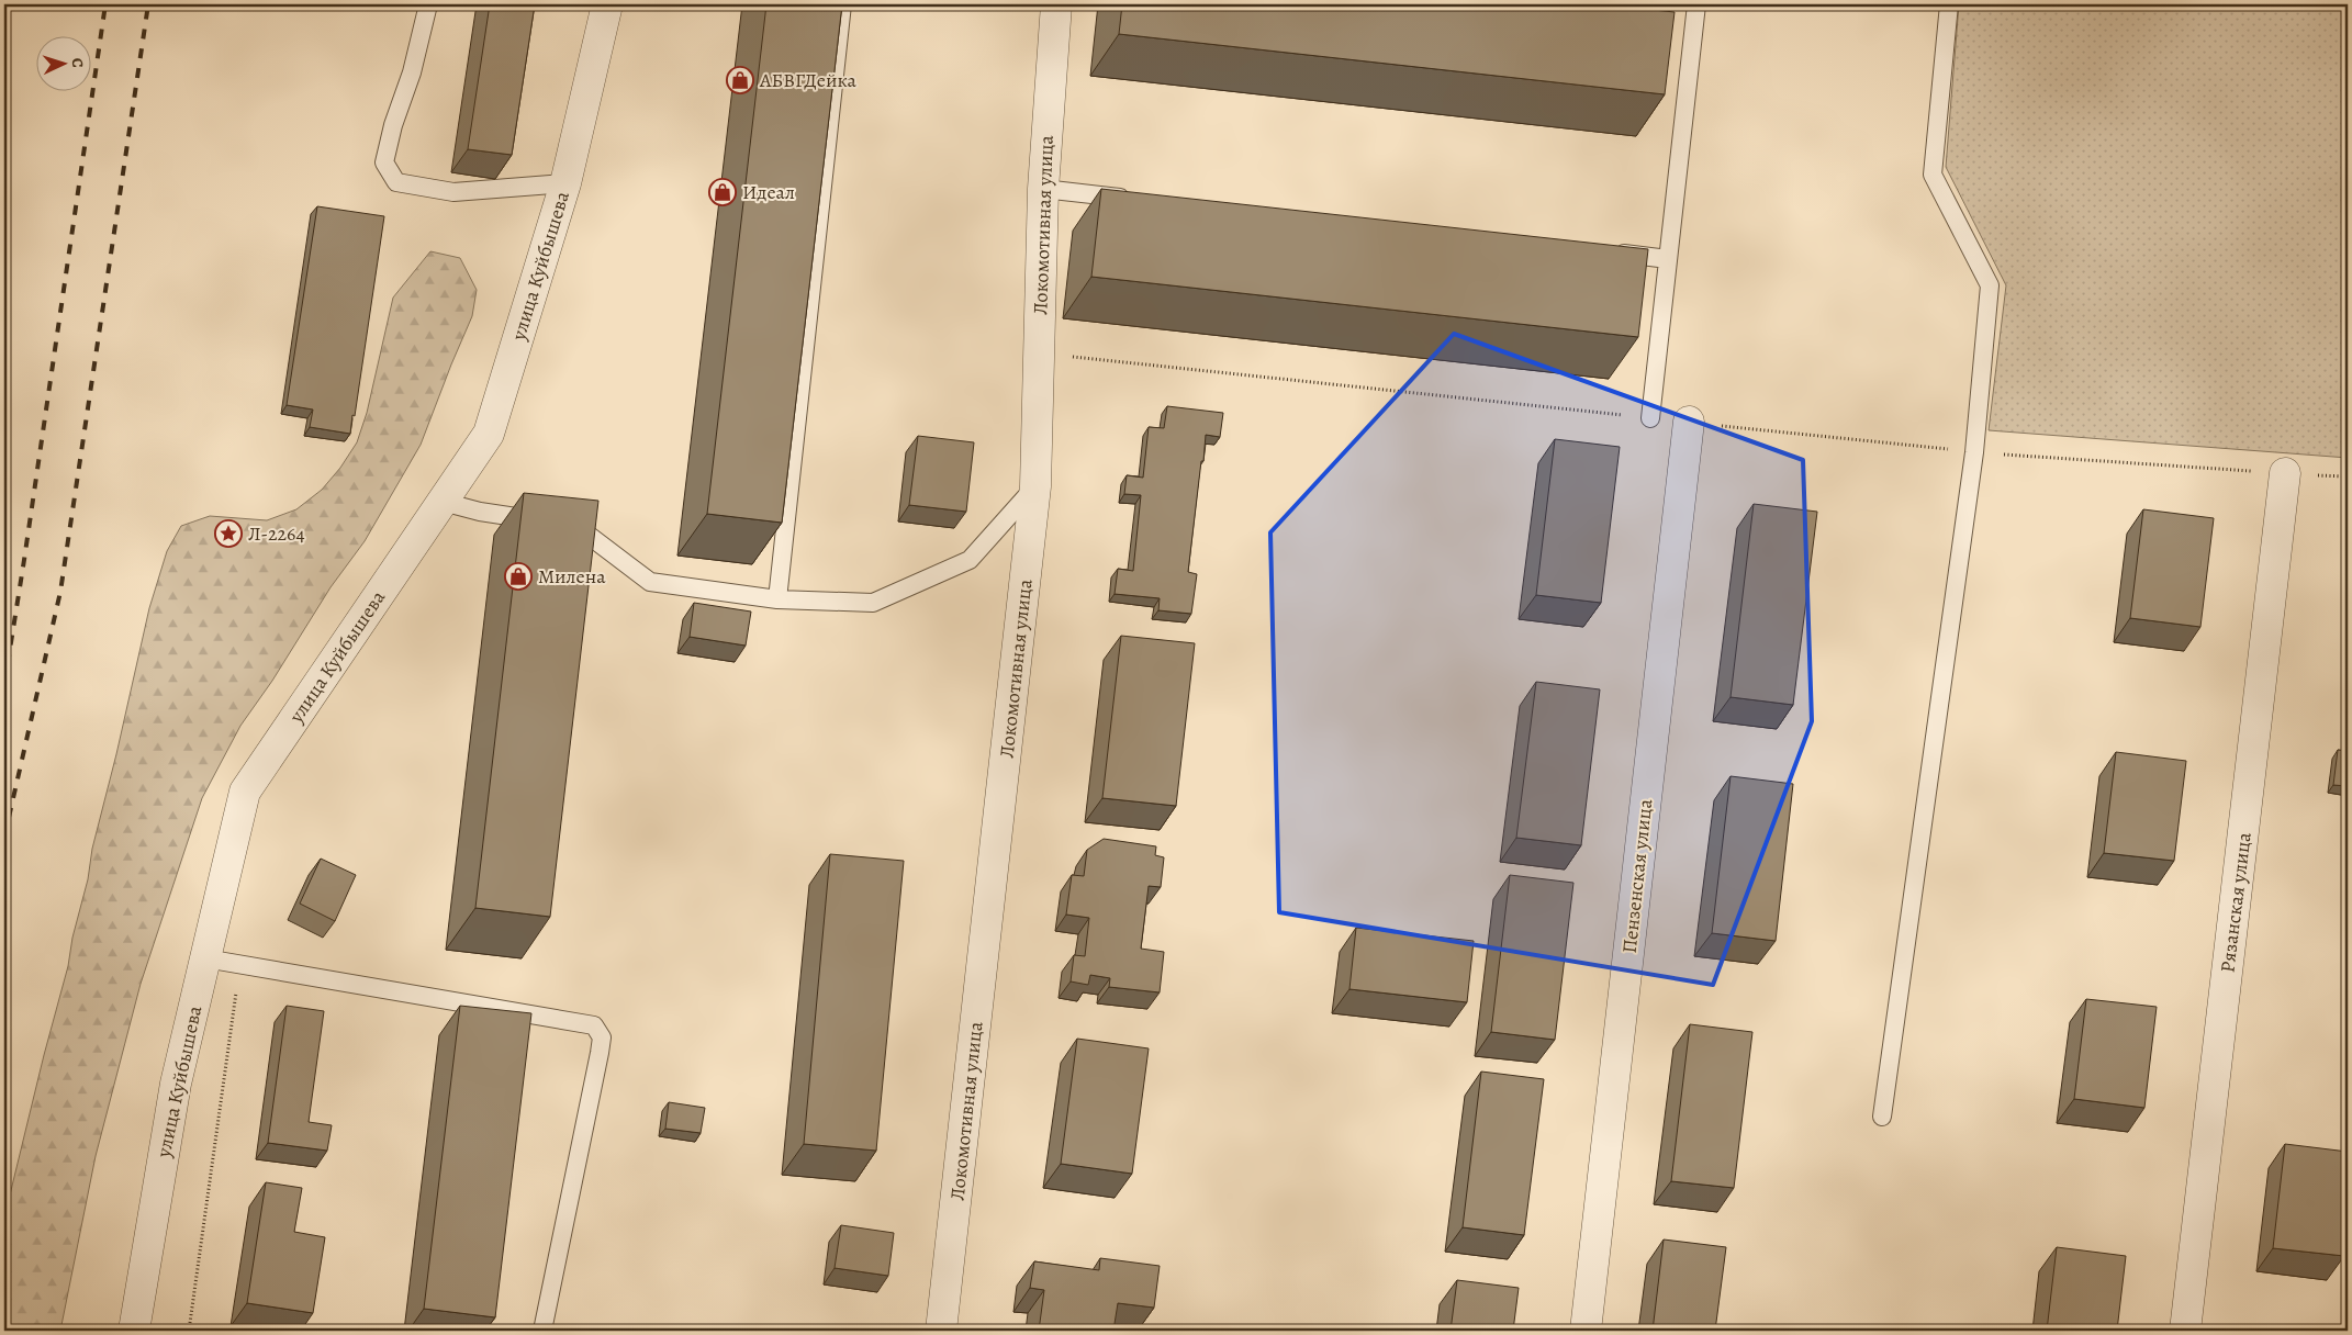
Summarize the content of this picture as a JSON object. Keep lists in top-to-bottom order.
{
  "streets": {
    "street": [
      "Локомотивная улица",
      "улица Куйбышева",
      "Пензенская улица",
      "Рязанская улица"
    ]
  },
  "places": {
    "shop": ["АБВГДейка", "Идеал", "Милена"],
    "place": ["Л-2264"]
  },
  "north": "right"
}
